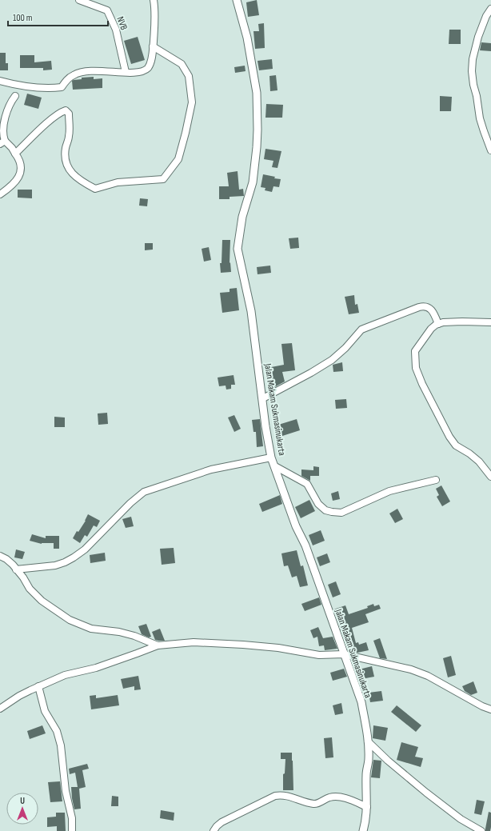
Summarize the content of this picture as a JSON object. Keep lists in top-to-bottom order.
{
  "streets": {
    "street": ["NVB", "Jalan Makam Sukmasinukarta"]
  },
  "scale_bar": "100 m",
  "north": "top"
}
